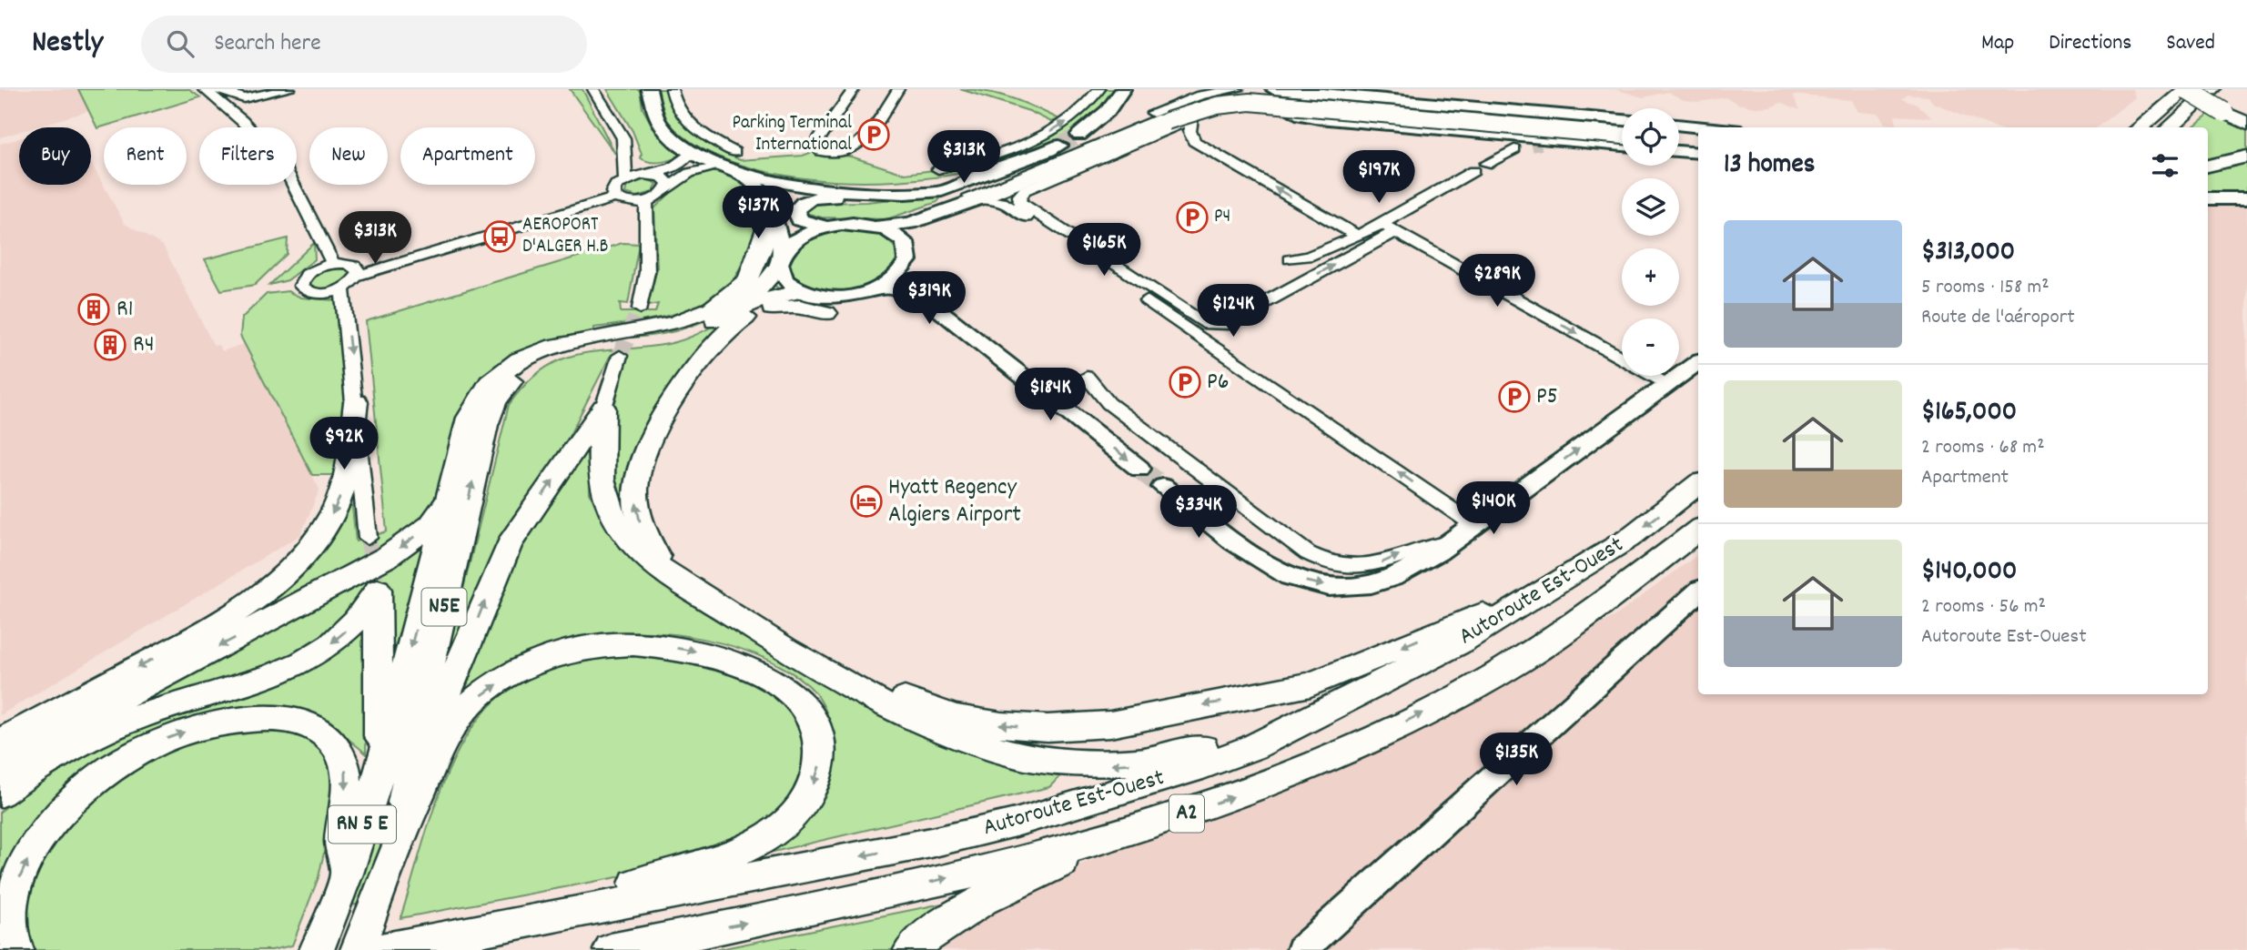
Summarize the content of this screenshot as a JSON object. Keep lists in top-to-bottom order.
{
  "streets": {
    "highway": [
      "Autoroute Est-Ouest",
      "N5E",
      "A2",
      "RN 5 E"
    ]
  },
  "crossings": [
    ["N5E", "RN 5 E"]
  ],
  "places": {
    "parking": [
      "Parking Terminal International",
      "P4",
      "P6",
      "P5"
    ],
    "bus stop": ["AEROPORT D'ALGER H.B"],
    "building": ["R1", "R4"],
    "hotel": ["Hyatt Regency Algiers Airport"]
  },
  "page": {
    "header": "Nestly",
    "search": "Search here",
    "nav": ["Map", "Directions", "Saved"],
    "map_buttons": ["+", "−"],
    "chip": [
      "Buy",
      "Rent",
      "Filters",
      "New",
      "Apartment"
    ],
    "heading": "13 homes",
    "price": [
      "$313K",
      "$197K",
      "$137K",
      "$313K",
      "$165K",
      "$289K",
      "$319K",
      "$124K",
      "$184K",
      "$92K",
      "$140K",
      "$334K",
      "$135K"
    ],
    "list": [
      {
        "name": "$313,000",
        "note": "5 rooms · 158 m² · Route de l'aéroport"
      },
      {
        "name": "$165,000",
        "note": "2 rooms · 68 m² · Apartment"
      },
      {
        "name": "$140,000",
        "note": "2 rooms · 56 m² · Autoroute Est-Ouest"
      }
    ]
  }
}
